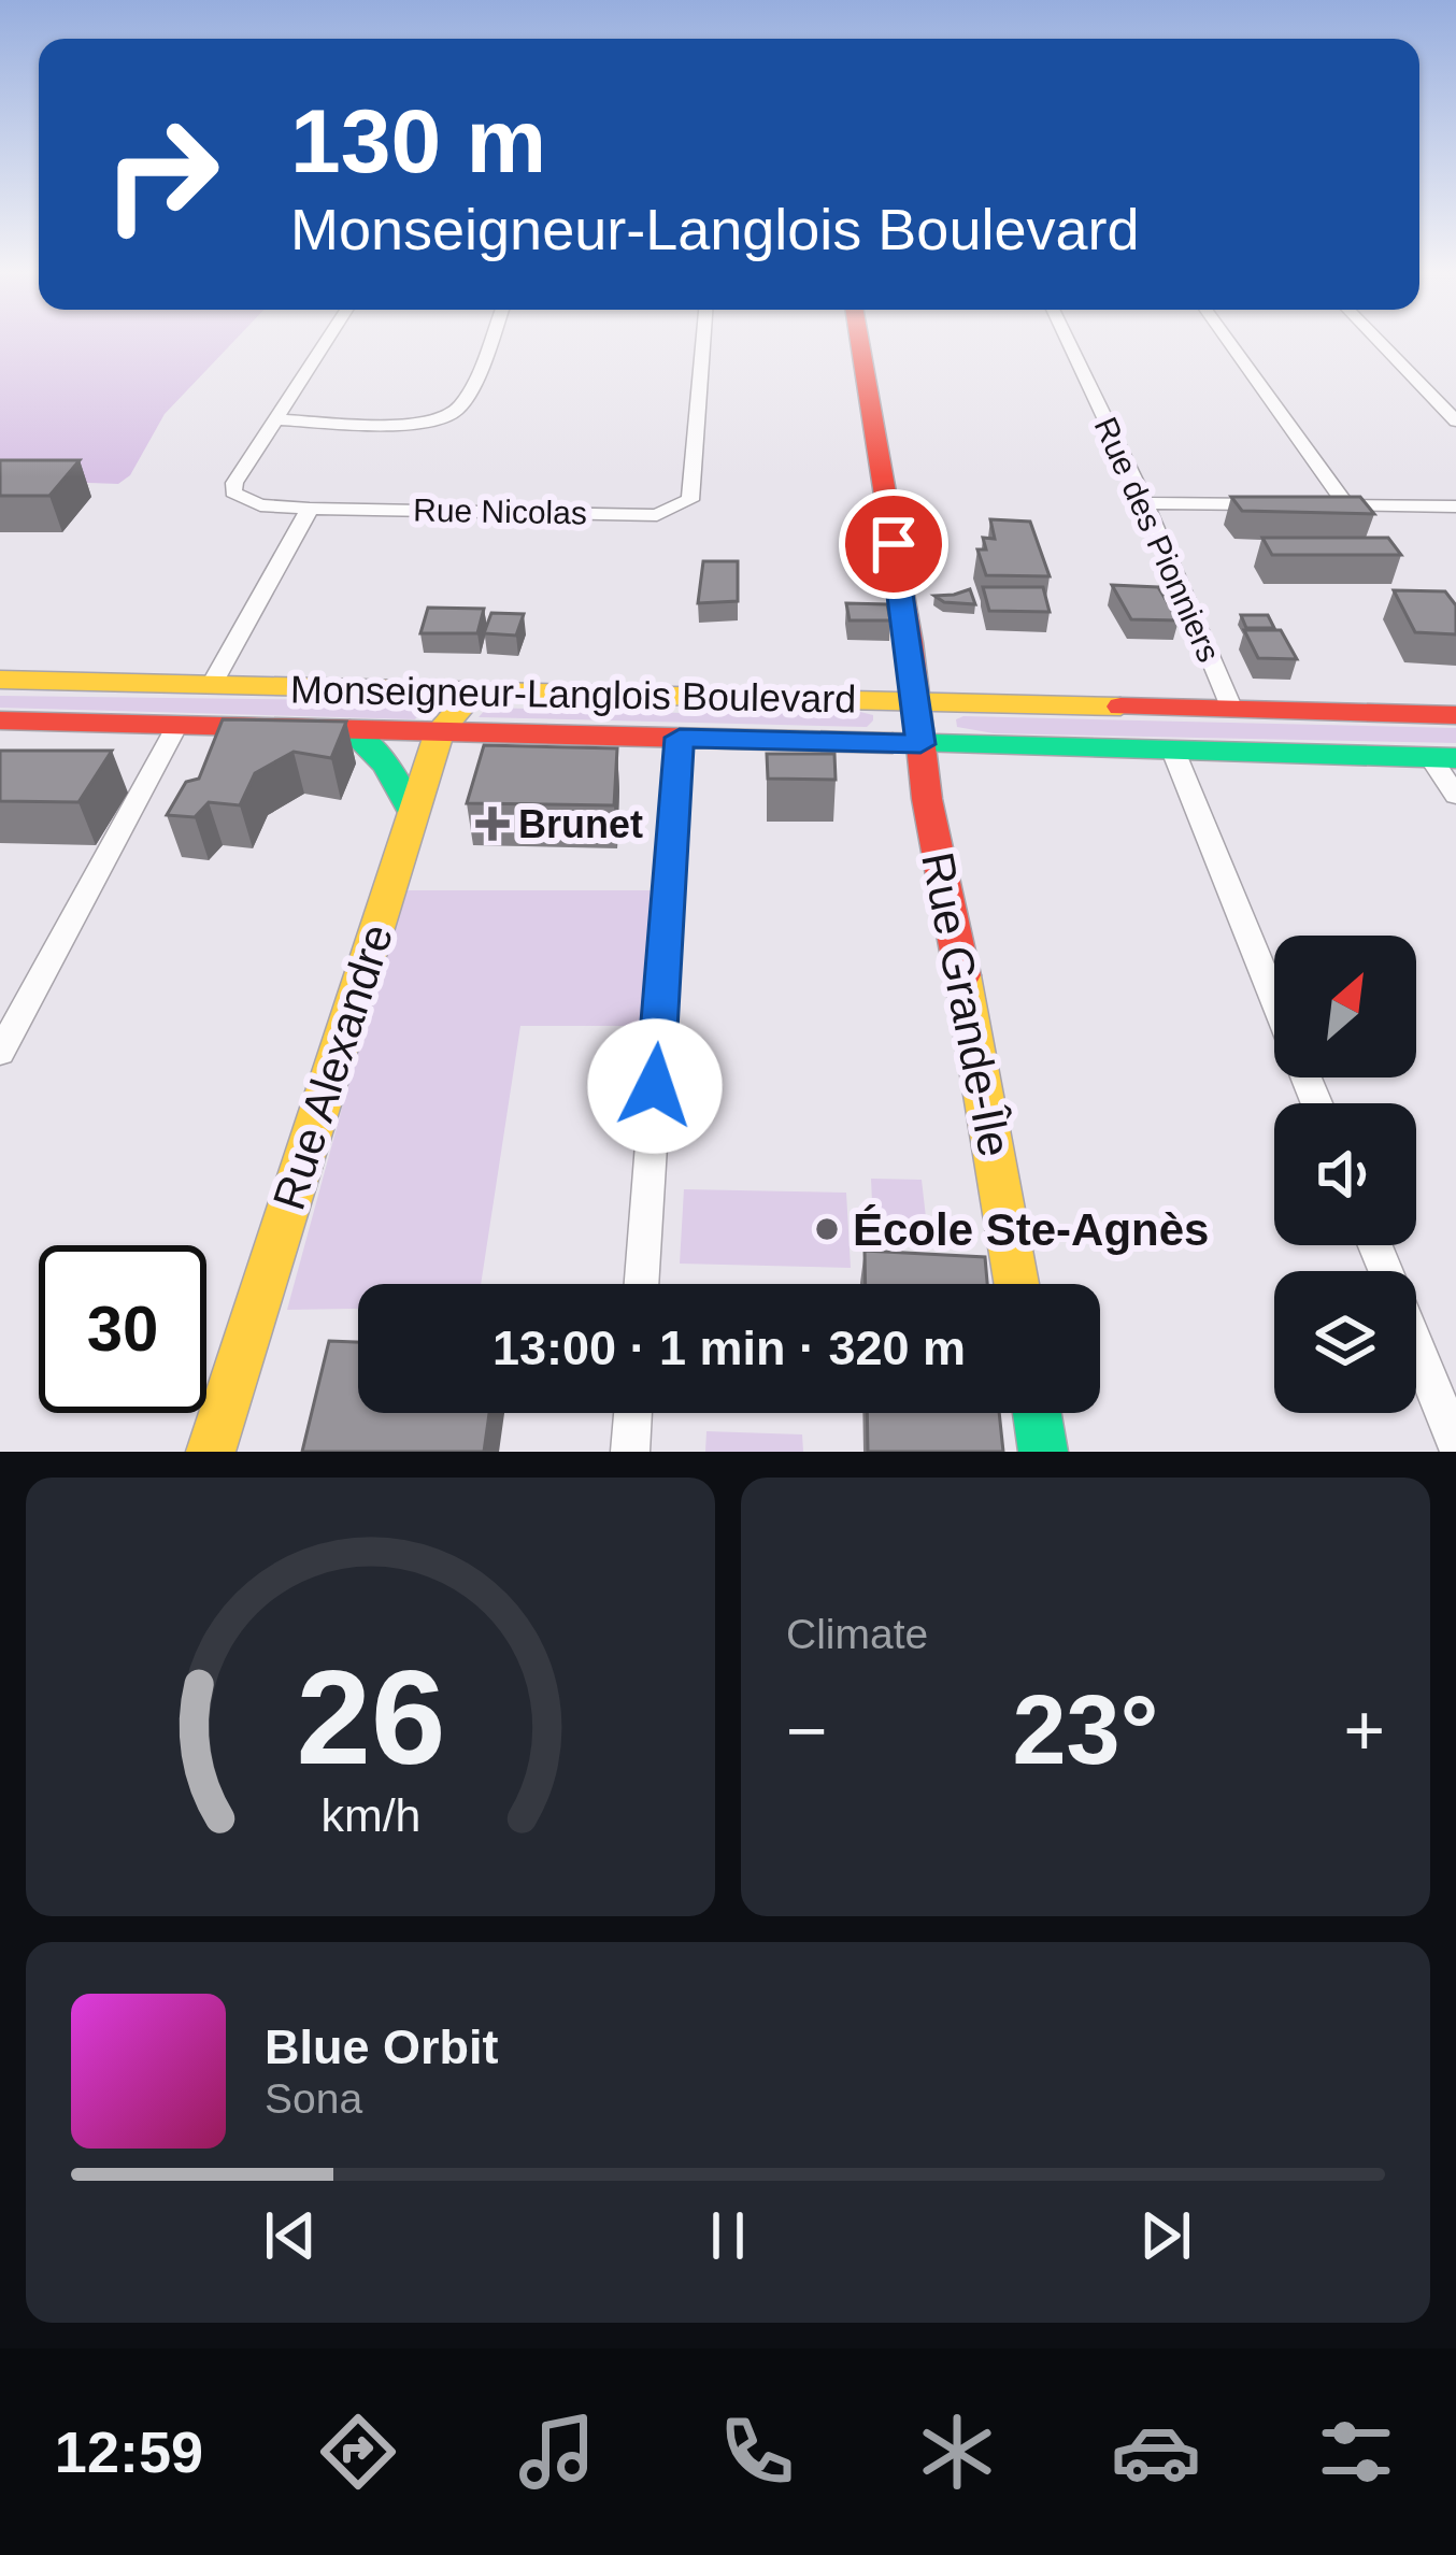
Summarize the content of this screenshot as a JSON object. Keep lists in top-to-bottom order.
{
  "streets": {
    "main road": ["Monseigneur-Langlois Boulevard", "Rue Grande-Île", "Rue Alexandre"],
    "street": ["Rue Nicolas", "Rue des Pionniers"]
  },
  "crossings": [
    ["Rue des Pionniers", "Monseigneur-Langlois Boulevard"],
    ["Monseigneur-Langlois Boulevard", "Rue Grande-Île"],
    ["Monseigneur-Langlois Boulevard", "Rue Alexandre"]
  ],
  "places": {
    "health": ["Brunet"],
    "other": ["École Ste-Agnès"]
  },
  "north": "top right",
  "page": {
    "turn": ["130 m", "Monseigneur-Langlois Boulevard"],
    "limit": "30",
    "trip": "13:00 · 1 min · 320 m",
    "tile": "Climate",
    "heat": ["−", "23°", "+"],
    "song": ["Blue Orbit", "Sona"],
    "tabs": "12:59",
    "gauge": ["26", "km/h"]
  }
}
